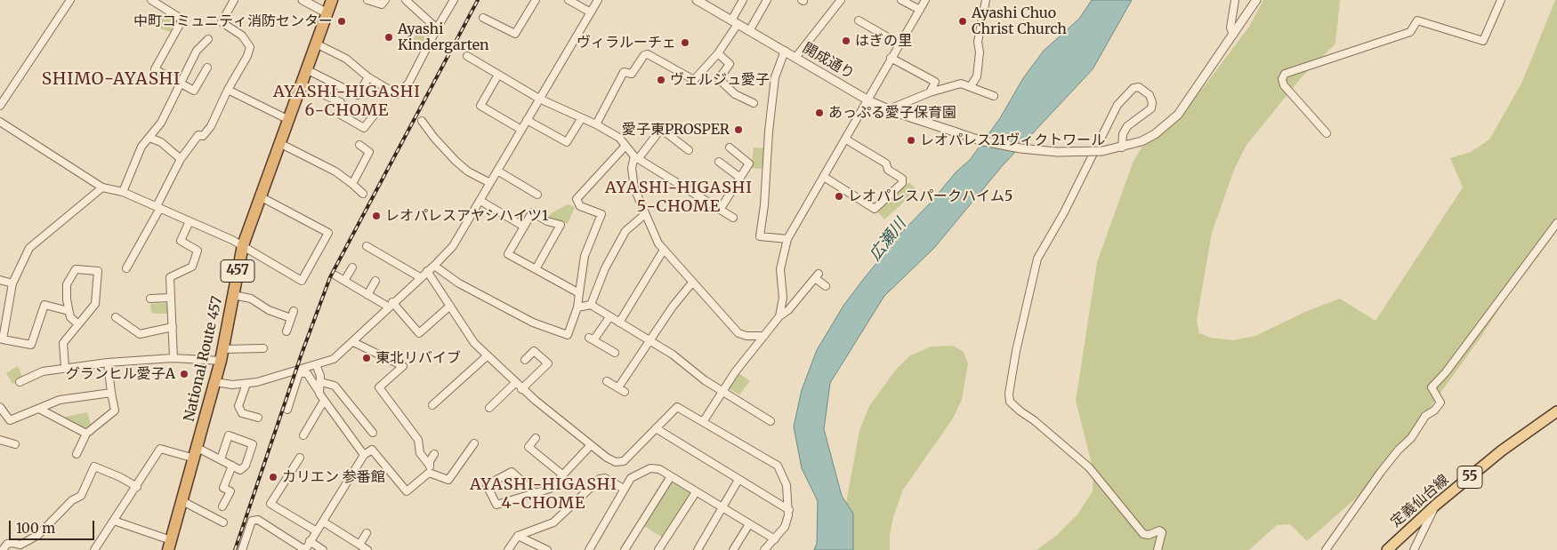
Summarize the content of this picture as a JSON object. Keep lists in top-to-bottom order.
{
  "streets": {
    "highway": ["457", "National Route 457"],
    "main road": ["55", "定義仙台線"],
    "street": ["開成通り"]
  },
  "districts": [
    "SHIMO-AYASHI",
    "AYASHI-HIGASHI 6-CHOME",
    "AYASHI-HIGASHI 5-CHOME",
    "AYASHI-HIGASHI 4-CHOME"
  ],
  "water": ["広瀬川"],
  "places": [
    "中町コミュニティ消防センター",
    "Ayashi Chuo Christ Church",
    "Ayashi Kindergarten",
    "はぎの里",
    "ヴィラルーチェ",
    "ヴェルジュ愛子",
    "あっぷる愛子保育園",
    "愛子東PROSPER",
    "レオパレス21ヴィクトワール",
    "レオパレスパークハイム5",
    "レオパレスアヤシハイツ1",
    "東北リバイブ",
    "グランヒル愛子A",
    "カリエン 参番館"
  ],
  "scale_bar": "100 m"
}
